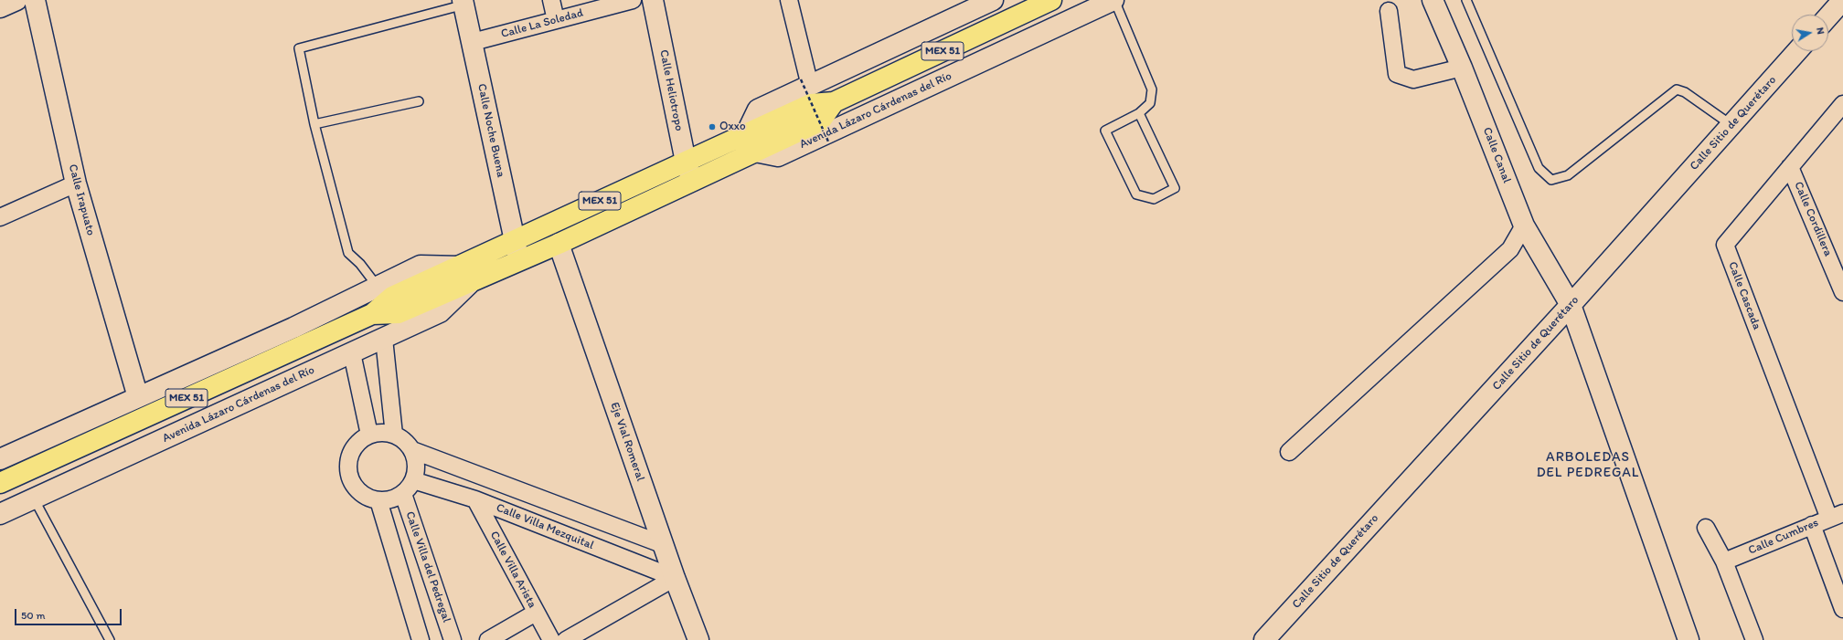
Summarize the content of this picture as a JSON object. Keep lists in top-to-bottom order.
{
  "streets": {
    "main road": ["MEX 51", "Avenida Lázaro Cárdenas del Río"],
    "street": [
      "Calle La Soledad",
      "Calle Heliotropo",
      "Calle Sitio de Querétaro",
      "Calle Noche Buena",
      "Calle Canal",
      "Calle Irapuato",
      "Calle Cordillera",
      "Calle Cascada",
      "Eje Vial Romeral",
      "Calle Villa Mezquital",
      "Calle Cumbres",
      "Calle Villa del Pedregal",
      "Calle Villa Arista"
    ]
  },
  "crossings": [
    ["Calle La Soledad", "Calle Noche Buena"],
    ["Calle Heliotropo", "Avenida Lázaro Cárdenas del Río"],
    ["Avenida Lázaro Cárdenas del Río", "Calle Noche Buena"],
    ["Avenida Lázaro Cárdenas del Río", "Calle Irapuato"],
    ["Avenida Lázaro Cárdenas del Río", "Eje Vial Romeral"],
    ["Calle Sitio de Querétaro", "Calle Canal"],
    ["Calle Cordillera", "Calle Cascada"],
    ["Calle Cascada", "Calle Cumbres"],
    ["Eje Vial Romeral", "Calle Villa Mezquital"],
    ["Calle Villa Mezquital", "Calle Villa del Pedregal"],
    ["Calle Villa Mezquital", "Calle Villa Arista"]
  ],
  "districts": ["ARBOLEDAS DEL PEDREGAL"],
  "places": ["Oxxo"],
  "scale_bar": "50 m",
  "north": "right"
}
